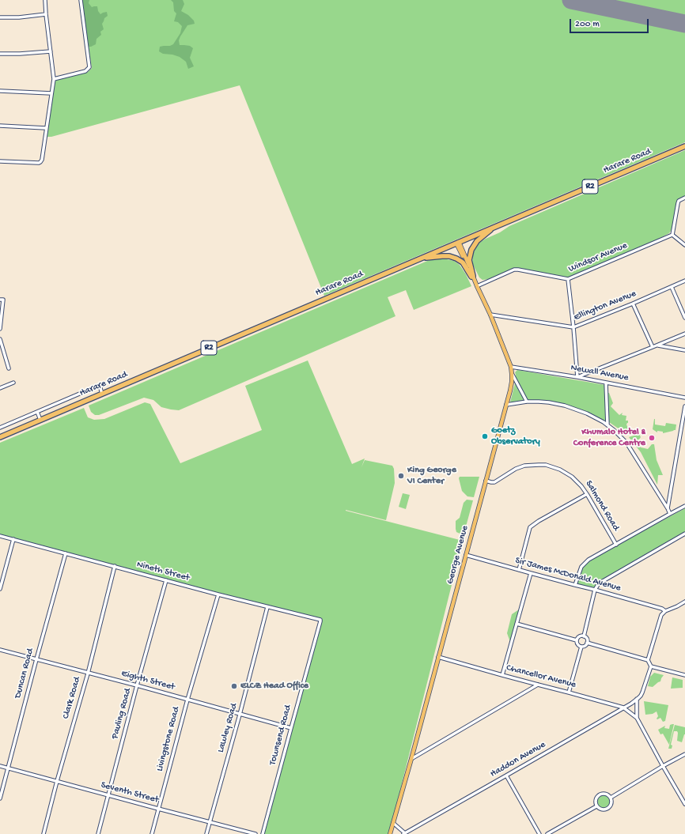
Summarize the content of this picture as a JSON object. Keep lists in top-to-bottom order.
{
  "streets": {
    "highway": ["Harare Road", "R2"],
    "main road": ["George Avenue"],
    "street": [
      "Windsor Avenue",
      "Ellington Avenue",
      "Newall Avenue",
      "Salmond Road",
      "Nineth Street",
      "Sir James McDonald Avenue",
      "Duncan Road",
      "Chancellor Avenue",
      "Eighth Street",
      "Clark Road",
      "Pauling Road",
      "Lawley Road",
      "Townsend Road",
      "Livingstone Road",
      "Haddon Avenue",
      "Seventh Street"
    ]
  },
  "crossings": [
    ["Harare Road", "George Avenue"],
    ["Windsor Avenue", "George Avenue"],
    ["Ellington Avenue", "George Avenue"],
    ["Newall Avenue", "George Avenue"],
    ["Salmond Road", "George Avenue"],
    ["George Avenue", "Sir James McDonald Avenue"],
    ["George Avenue", "Chancellor Avenue"],
    ["George Avenue", "Haddon Avenue"],
    ["Nineth Street", "Duncan Road"],
    ["Nineth Street", "Clark Road"],
    ["Nineth Street", "Pauling Road"],
    ["Nineth Street", "Lawley Road"],
    ["Nineth Street", "Townsend Road"],
    ["Nineth Street", "Livingstone Road"],
    ["Duncan Road", "Eighth Street"],
    ["Duncan Road", "Seventh Street"],
    ["Chancellor Avenue", "Haddon Avenue"],
    ["Eighth Street", "Clark Road"],
    ["Eighth Street", "Pauling Road"],
    ["Eighth Street", "Lawley Road"],
    ["Eighth Street", "Townsend Road"],
    ["Eighth Street", "Livingstone Road"],
    ["Clark Road", "Seventh Street"],
    ["Pauling Road", "Seventh Street"],
    ["Lawley Road", "Seventh Street"],
    ["Livingstone Road", "Seventh Street"]
  ],
  "places": [
    "Goetz Observatory",
    "Khumalo Hotel & Conference Centre",
    "King George VI Center",
    "ELCZ Head Office"
  ],
  "scale_bar": "200 m"
}
